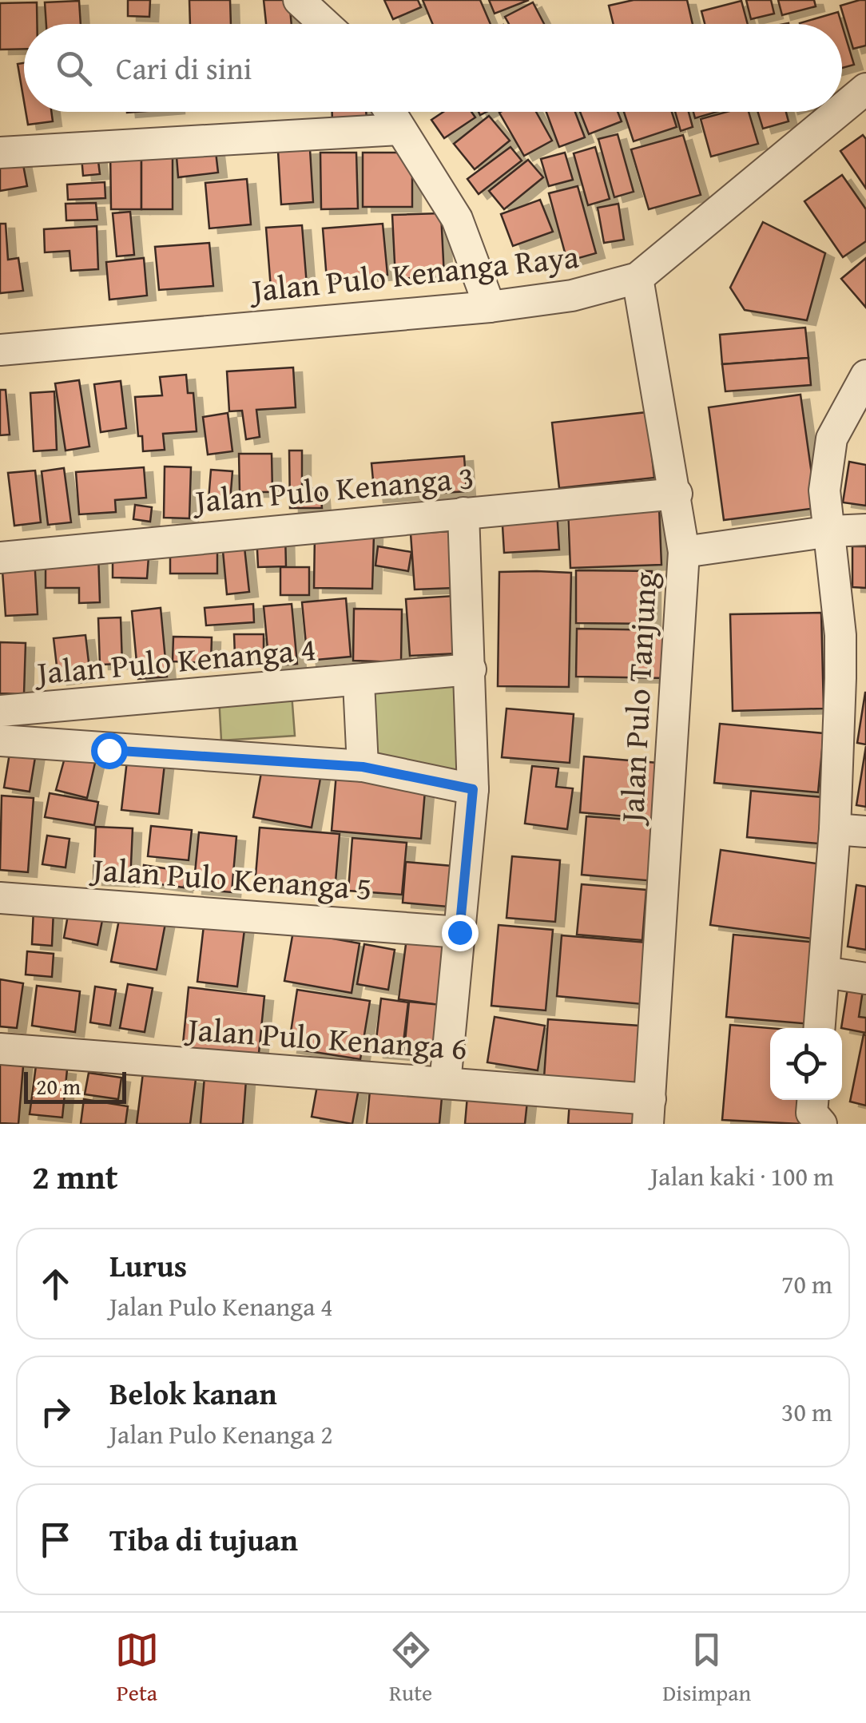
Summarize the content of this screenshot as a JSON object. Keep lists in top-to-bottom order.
{
  "streets": {
    "street": [
      "Jalan Pulo Kenanga Raya",
      "Jalan Pulo Kenanga 3",
      "Jalan Pulo Kenanga 4",
      "Jalan Pulo Tanjung",
      "Jalan Pulo Kenanga 5",
      "Jalan Pulo Kenanga 6"
    ]
  },
  "crossings": [
    ["Jalan Pulo Kenanga Raya", "Jalan Pulo Tanjung"],
    ["Jalan Pulo Kenanga 3", "Jalan Pulo Tanjung"],
    ["Jalan Pulo Tanjung", "Jalan Pulo Kenanga 6"]
  ],
  "scale_bar": "20 m",
  "page": {
    "search": "Cari di sini",
    "scale": "20 m",
    "heading": ["2 mnt", "Jalan kaki · 100 m"],
    "list": [
      ["Lurus", "Jalan Pulo Kenanga 4", "70 m"],
      ["Belok kanan", "Jalan Pulo Kenanga 2", "30 m"],
      "Tiba di tujuan"
    ],
    "nav": ["Peta", "Rute", "Disimpan"]
  }
}
